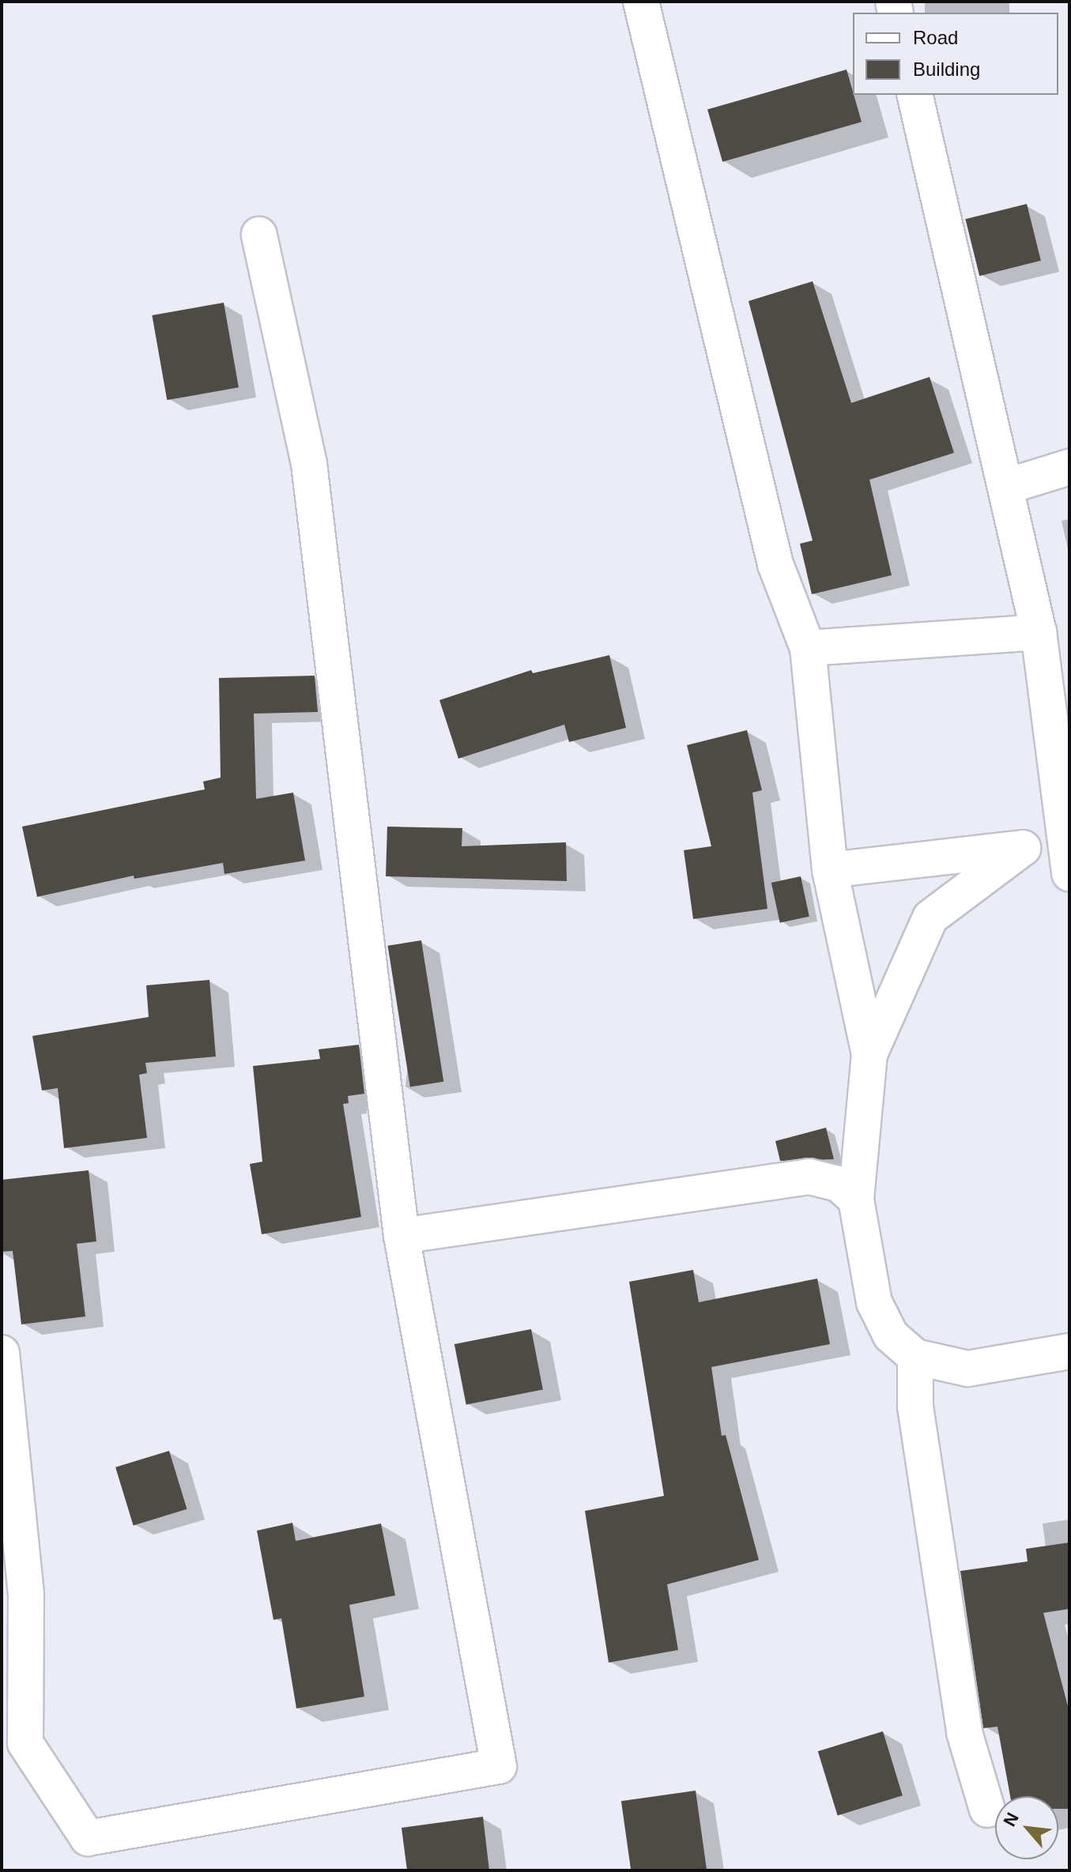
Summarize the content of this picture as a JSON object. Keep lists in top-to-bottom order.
{
  "legend": ["Road", "Building"],
  "north": "top left"
}
